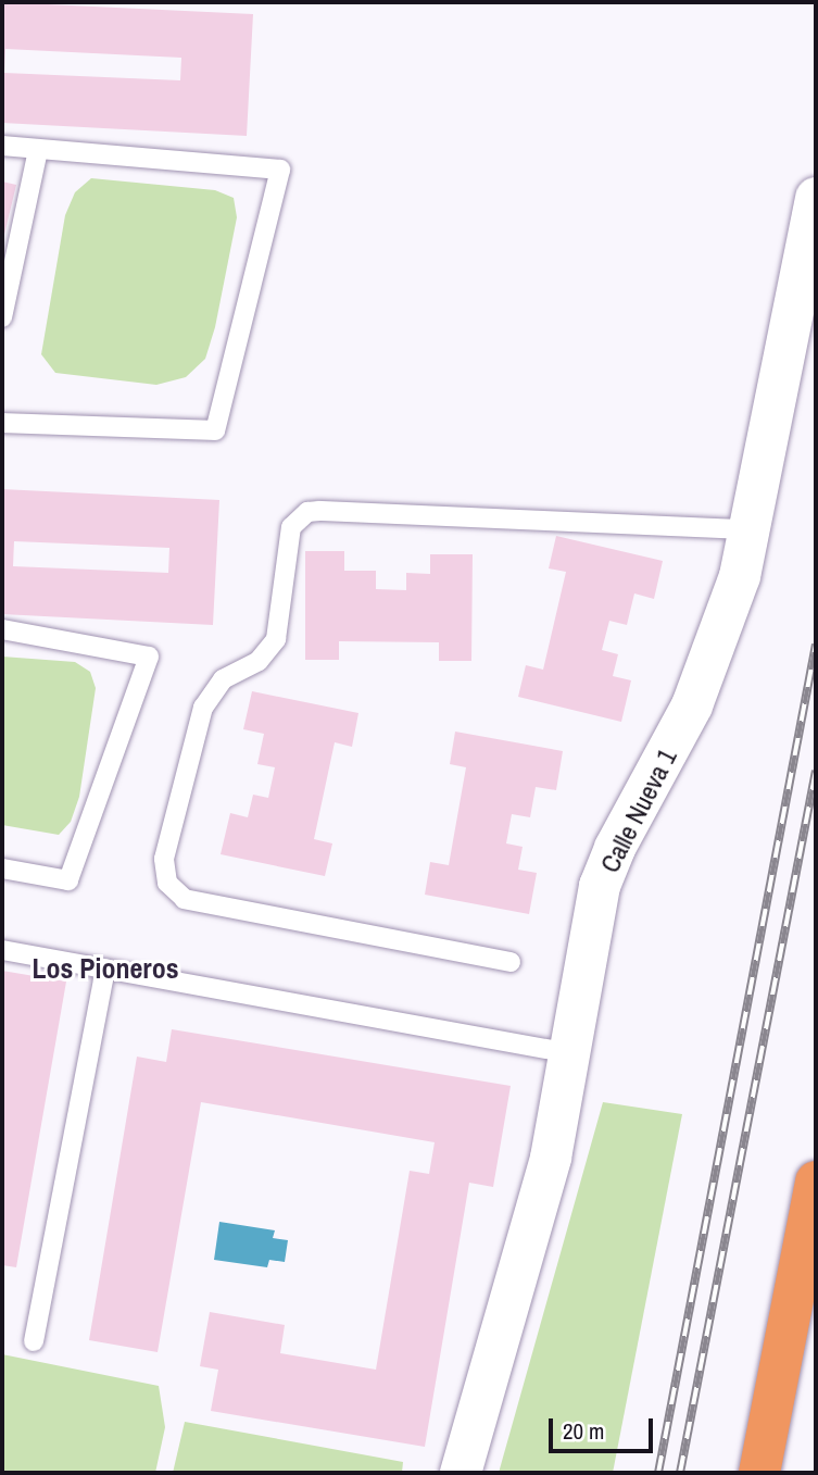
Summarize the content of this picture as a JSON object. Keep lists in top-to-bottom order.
{
  "streets": {
    "main road": ["Calle Nueva 1"]
  },
  "districts": ["Los Pioneros"],
  "scale_bar": "20 m"
}
